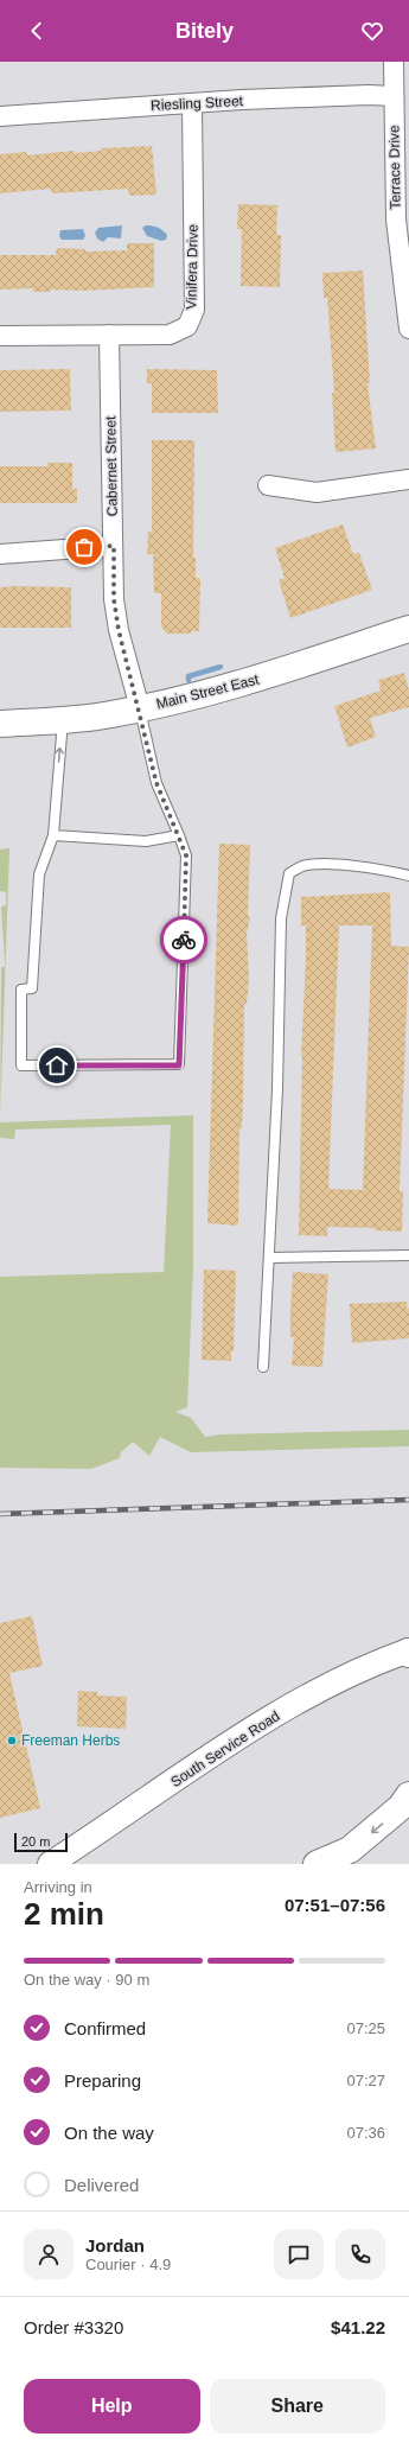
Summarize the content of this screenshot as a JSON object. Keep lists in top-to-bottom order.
{
  "streets": {
    "main road": ["Main Street East"],
    "street": [
      "Riesling Street",
      "Terrace Drive",
      "Vinifera Drive",
      "Cabernet Street",
      "South Service Road"
    ]
  },
  "crossings": [
    ["Riesling Street", "Terrace Drive"],
    ["Riesling Street", "Vinifera Drive"],
    ["Vinifera Drive", "Cabernet Street"],
    ["Cabernet Street", "Main Street East"]
  ],
  "places": ["Freeman Herbs"],
  "scale_bar": "20 m",
  "page": {
    "header": "Bitely",
    "scale": "20 m",
    "heading": ["2 min", "Arriving in", "07:51–07:56"],
    "panel": [
      "Jordan",
      "Courier · 4.9",
      "Order #3320",
      "$41.22"
    ],
    "bar": "On the way · 90 m",
    "list": [
      ["Confirmed", "07:25"],
      ["Preparing", "07:27"],
      ["On the way", "07:36"],
      "Delivered"
    ],
    "buttons": ["Help", "Share"]
  }
}
